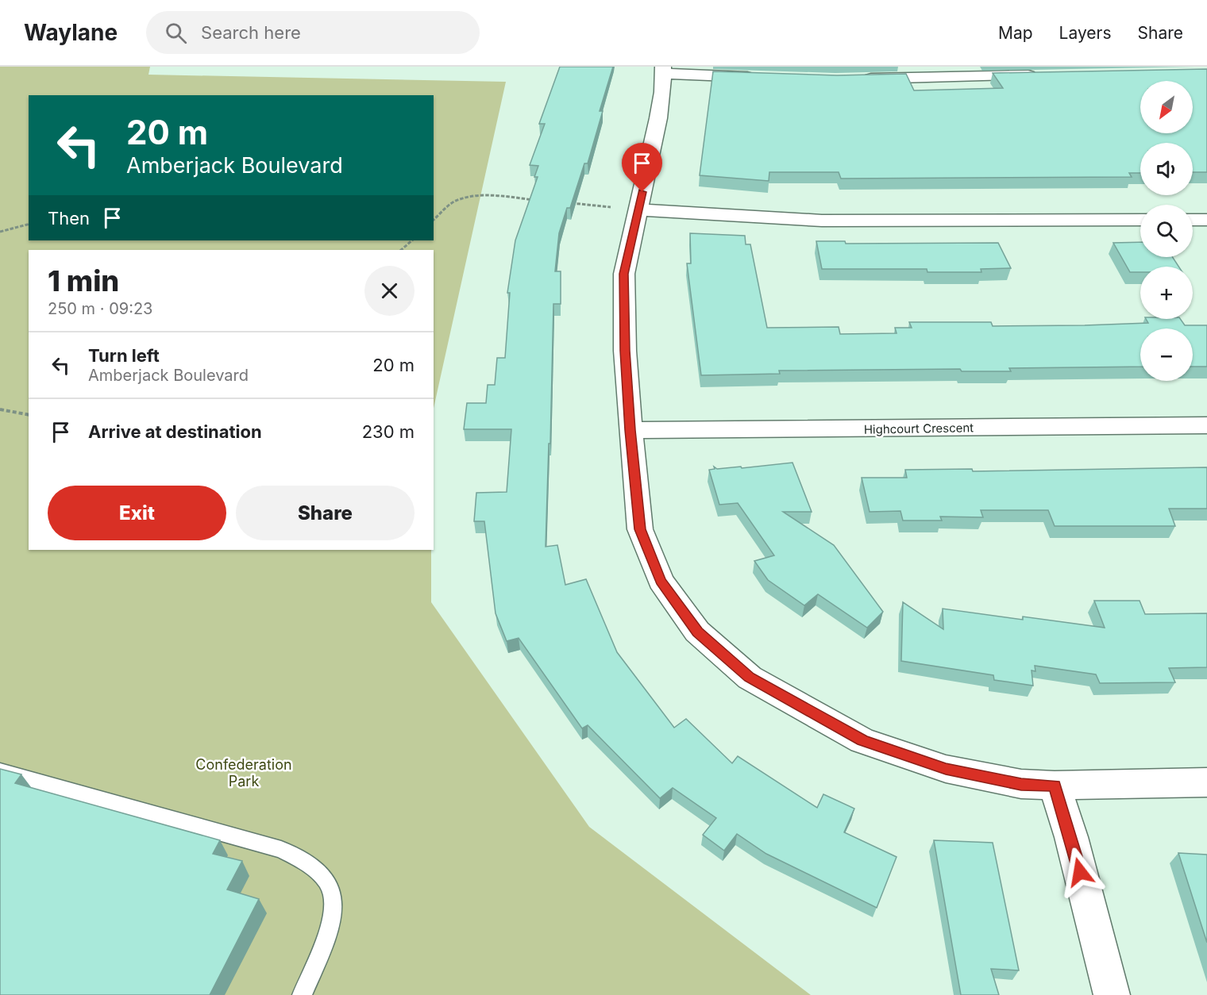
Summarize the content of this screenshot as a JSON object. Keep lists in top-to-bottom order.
{
  "streets": {
    "street": ["Highcourt Crescent"]
  },
  "parks": ["Confederation Park"],
  "north": "bottom left",
  "page": {
    "header": "Waylane",
    "search": "Search here",
    "nav": ["Map", "Layers", "Share"],
    "map_buttons": ["+", "−"],
    "turn": ["20 m", "Amberjack Boulevard"],
    "then": "Then",
    "heading": ["1 min", "250 m · 09:23"],
    "list": [
      {
        "name": "Turn left",
        "note": "Amberjack Boulevard",
        "value": "20 m"
      },
      {
        "name": "Arrive at destination",
        "value": "230 m"
      }
    ],
    "buttons": ["Exit", "Share"]
  }
}
